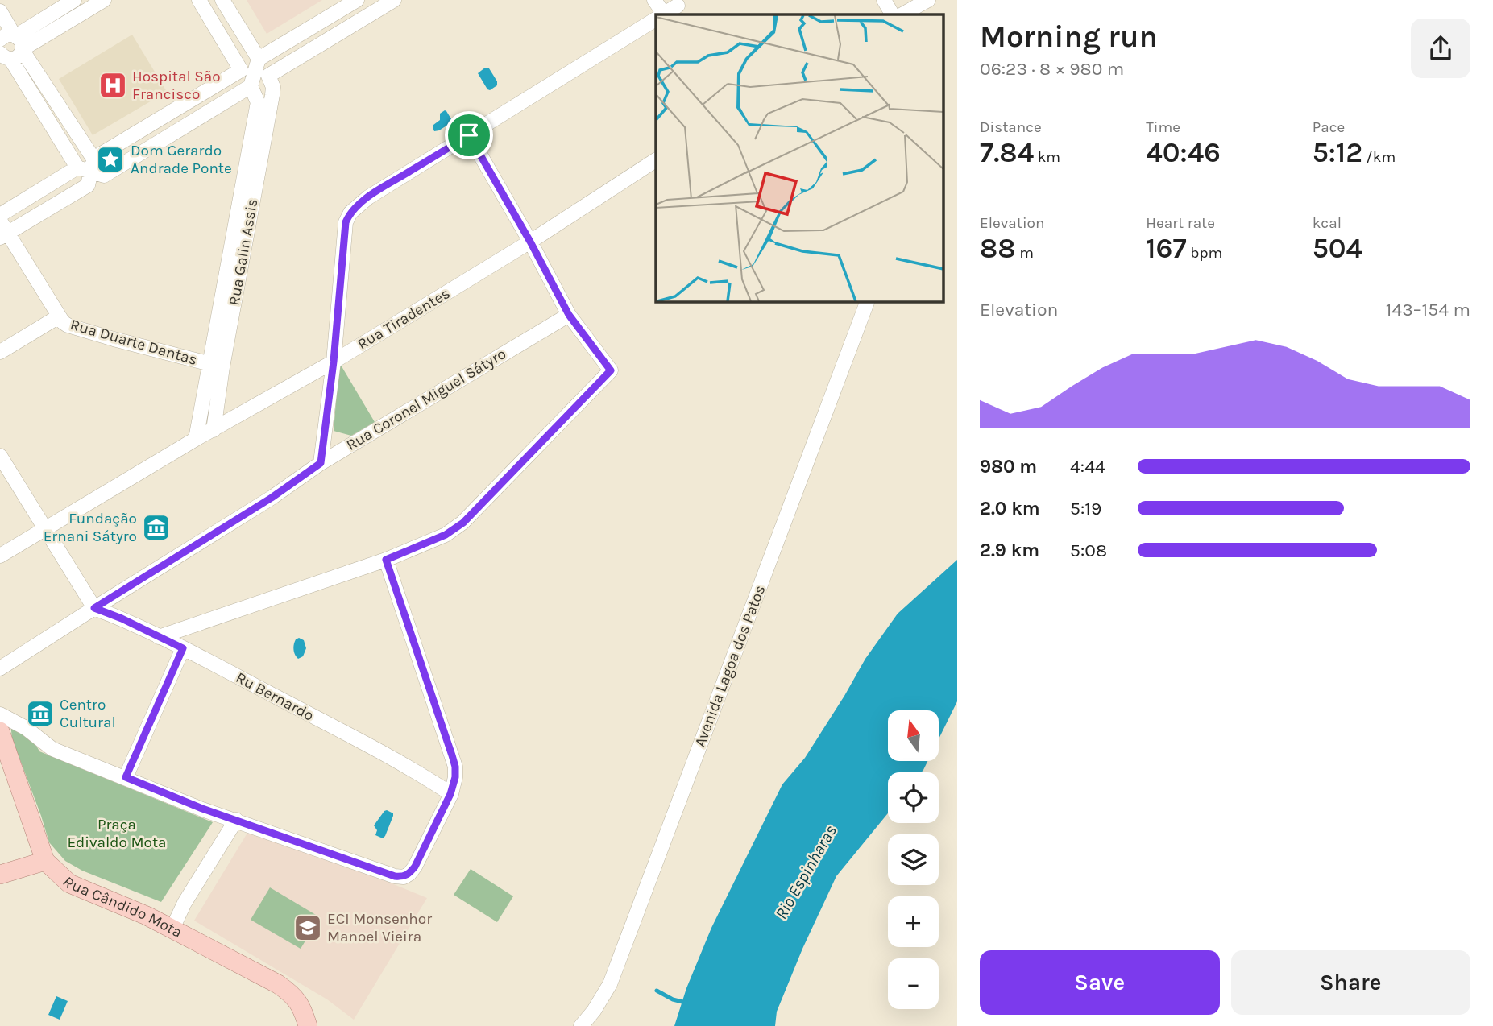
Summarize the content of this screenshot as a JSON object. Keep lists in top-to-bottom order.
{
  "streets": {
    "main road": ["Rua Cândido Mota"],
    "street": [
      "Rua Galin Assis",
      "Rua Tiradentes",
      "Rua Duarte Dantas",
      "Rua Coronel Miguel Sátyro",
      "Avenida Lagoa dos Patos",
      "Ru Bernardo"
    ]
  },
  "crossings": [
    ["Rua Galin Assis", "Rua Tiradentes"],
    ["Rua Galin Assis", "Rua Duarte Dantas"],
    ["Rua Coronel Miguel Sátyro", "Ru Bernardo"]
  ],
  "water": ["Rio Espinharas"],
  "parks": ["Praça Edivaldo Mota"],
  "places": {
    "hospital": ["Hospital São Francisco"],
    "place": ["Dom Gerardo Andrade Ponte"],
    "museum": ["Fundação Ernani Sátyro", "Centro Cultural"],
    "school or university": ["ECI Monsenhor Manoel Vieira"]
  },
  "north": "top",
  "page": {
    "heading": ["Morning run", "06:23 · 8 × 980 m"],
    "stats": [
      ["Distance", "7.84 km"],
      ["Time", "40:46"],
      ["Pace", "5:12 /km"],
      ["Elevation", "88 m"],
      ["Heart rate", "167 bpm"],
      ["kcal", "504"]
    ],
    "chart": ["Elevation", "143–154 m"],
    "list": [
      {
        "name": "980 m",
        "note": "4:44"
      },
      {
        "name": "2.0 km",
        "note": "5:19"
      },
      {
        "name": "2.9 km",
        "note": "5:08"
      }
    ],
    "map_buttons": ["+", "−"],
    "buttons": ["Save", "Share"]
  }
}
